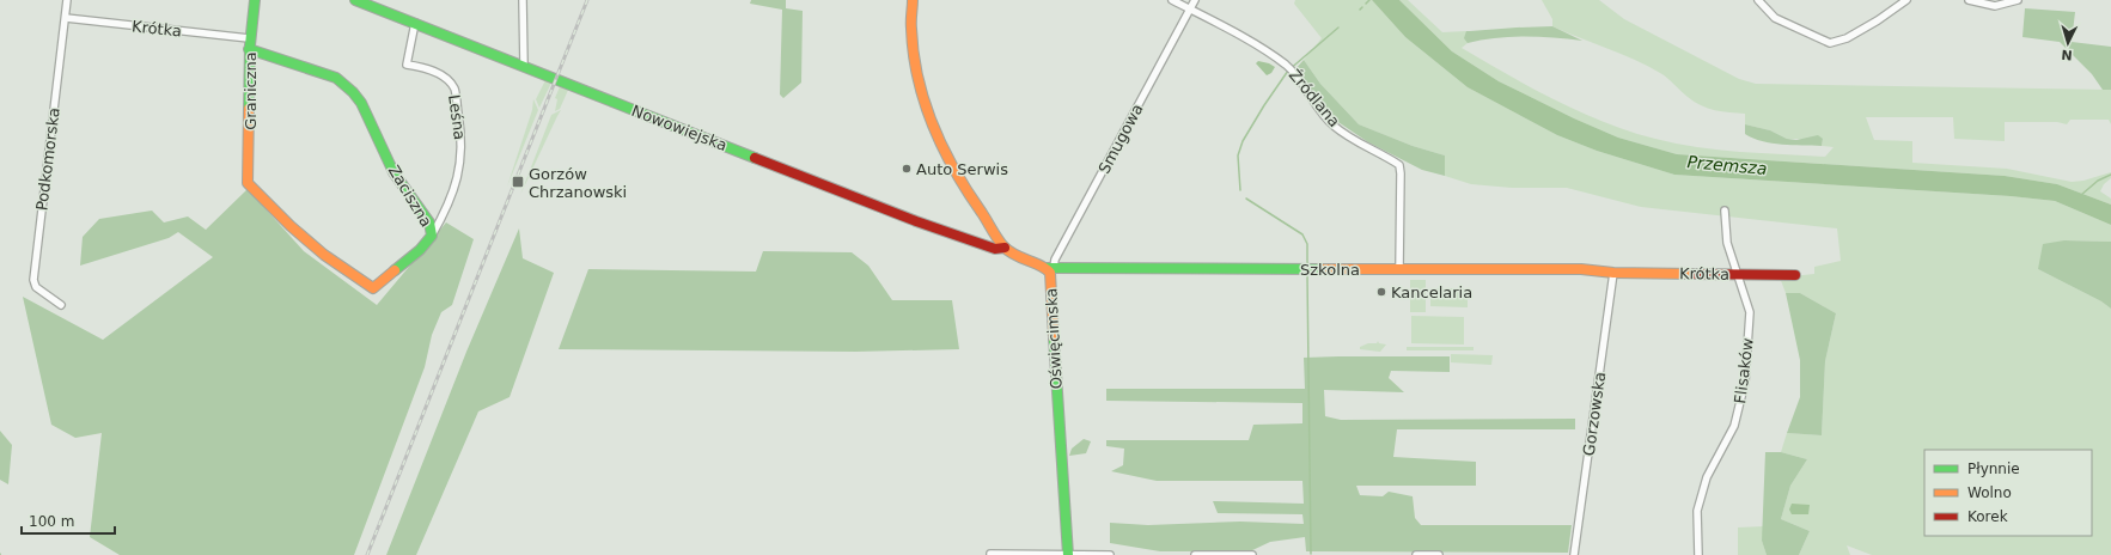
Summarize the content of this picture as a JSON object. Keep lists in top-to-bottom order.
{
  "streets": {
    "street": [
      "Krótka",
      "Graniczna",
      "Źródlana",
      "Leśna",
      "Nowowiejska",
      "Smugowa",
      "Podkomorska",
      "Zaciszna",
      "Szkolna",
      "Oświęcimska",
      "Flisaków",
      "Gorzowska"
    ]
  },
  "crossings": [
    ["Krótka", "Graniczna"],
    ["Krótka", "Podkomorska"],
    ["Krótka", "Zaciszna"],
    ["Krótka", "Szkolna"],
    ["Krótka", "Flisaków"],
    ["Krótka", "Gorzowska"],
    ["Graniczna", "Zaciszna"],
    ["Źródlana", "Smugowa"],
    ["Źródlana", "Szkolna"],
    ["Leśna", "Nowowiejska"],
    ["Leśna", "Zaciszna"],
    ["Nowowiejska", "Oświęcimska"],
    ["Smugowa", "Szkolna"],
    ["Smugowa", "Oświęcimska"],
    ["Szkolna", "Oświęcimska"],
    ["Szkolna", "Gorzowska"]
  ],
  "water": ["Przemsza"],
  "places": {
    "other": ["Auto Serwis", "Kancelaria"],
    "transit": ["Gorzów Chrzanowski"]
  },
  "legend": ["Płynnie", "Wolno", "Korek"],
  "scale_bar": "100 m",
  "north": "bottom"
}
